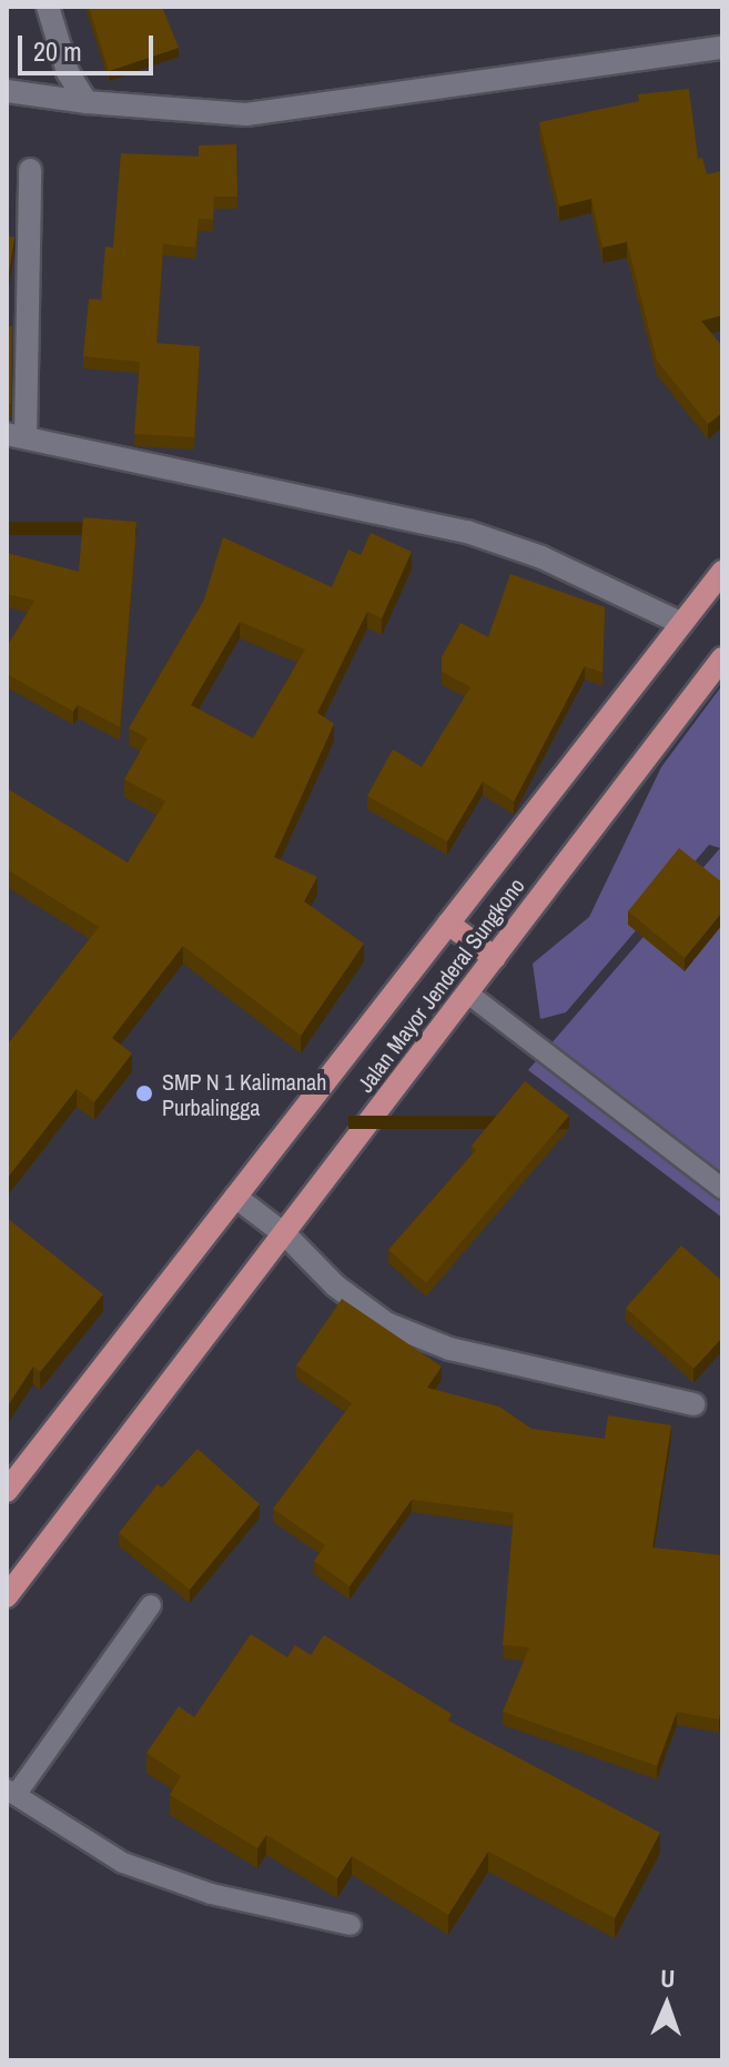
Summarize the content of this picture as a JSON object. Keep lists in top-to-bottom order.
{
  "streets": {
    "main road": ["Jalan Mayor Jenderal Sungkono"]
  },
  "places": ["SMP N 1 Kalimanah Purbalingga"],
  "scale_bar": "20 m",
  "north": "top"
}
